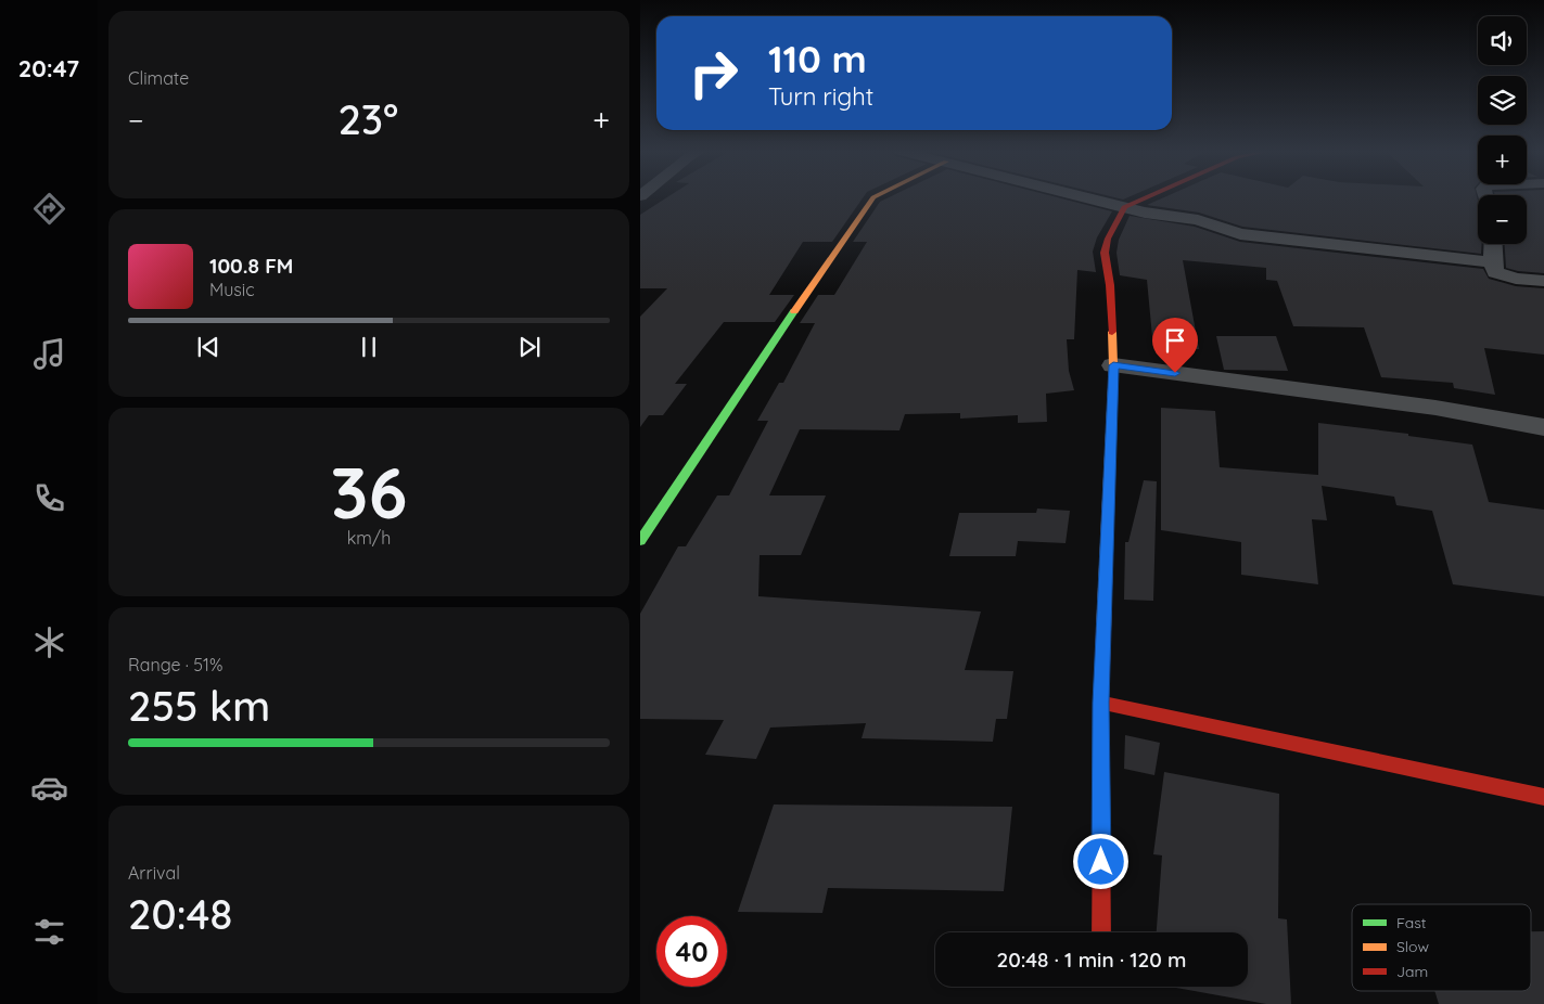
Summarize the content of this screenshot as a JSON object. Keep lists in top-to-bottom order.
{
  "legend": ["Fast", "Slow", "Jam"],
  "page": {
    "tabs": "20:47",
    "tile": [
      "Climate",
      ["36", "km/h"],
      ["Range · 51%", "255 km"],
      ["Arrival", "20:48"]
    ],
    "map_buttons": ["+", "−"],
    "turn": ["110 m", "Turn right"],
    "heat": ["−", "23°", "+"],
    "song": ["100.8 FM", "Music"],
    "limit": "40",
    "trip": "20:48 · 1 min · 120 m"
  }
}
